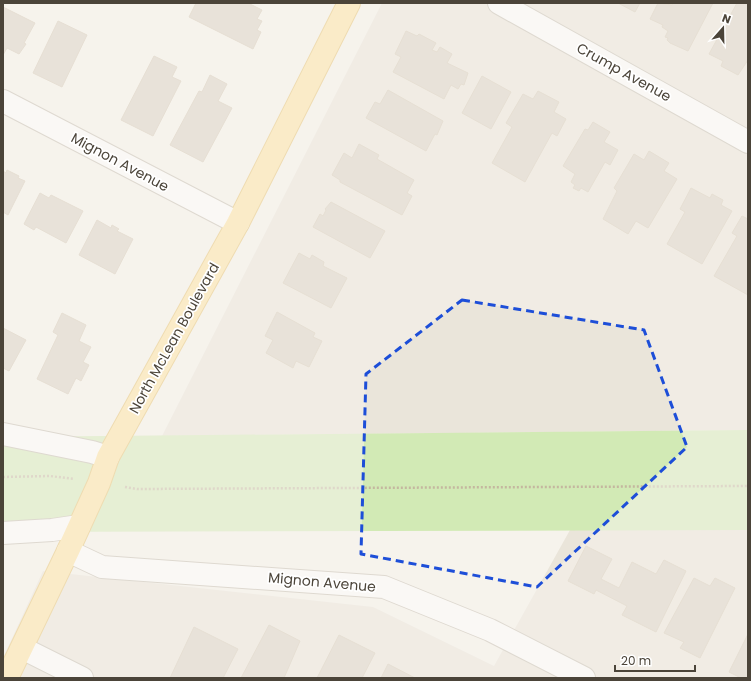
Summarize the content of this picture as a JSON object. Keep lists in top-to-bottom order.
{
  "streets": {
    "main road": ["North McLean Boulevard"],
    "street": ["Crump Avenue", "Mignon Avenue"]
  },
  "crossings": [
    ["Mignon Avenue", "North McLean Boulevard"]
  ],
  "scale_bar": "20 m",
  "north": "top"
}
